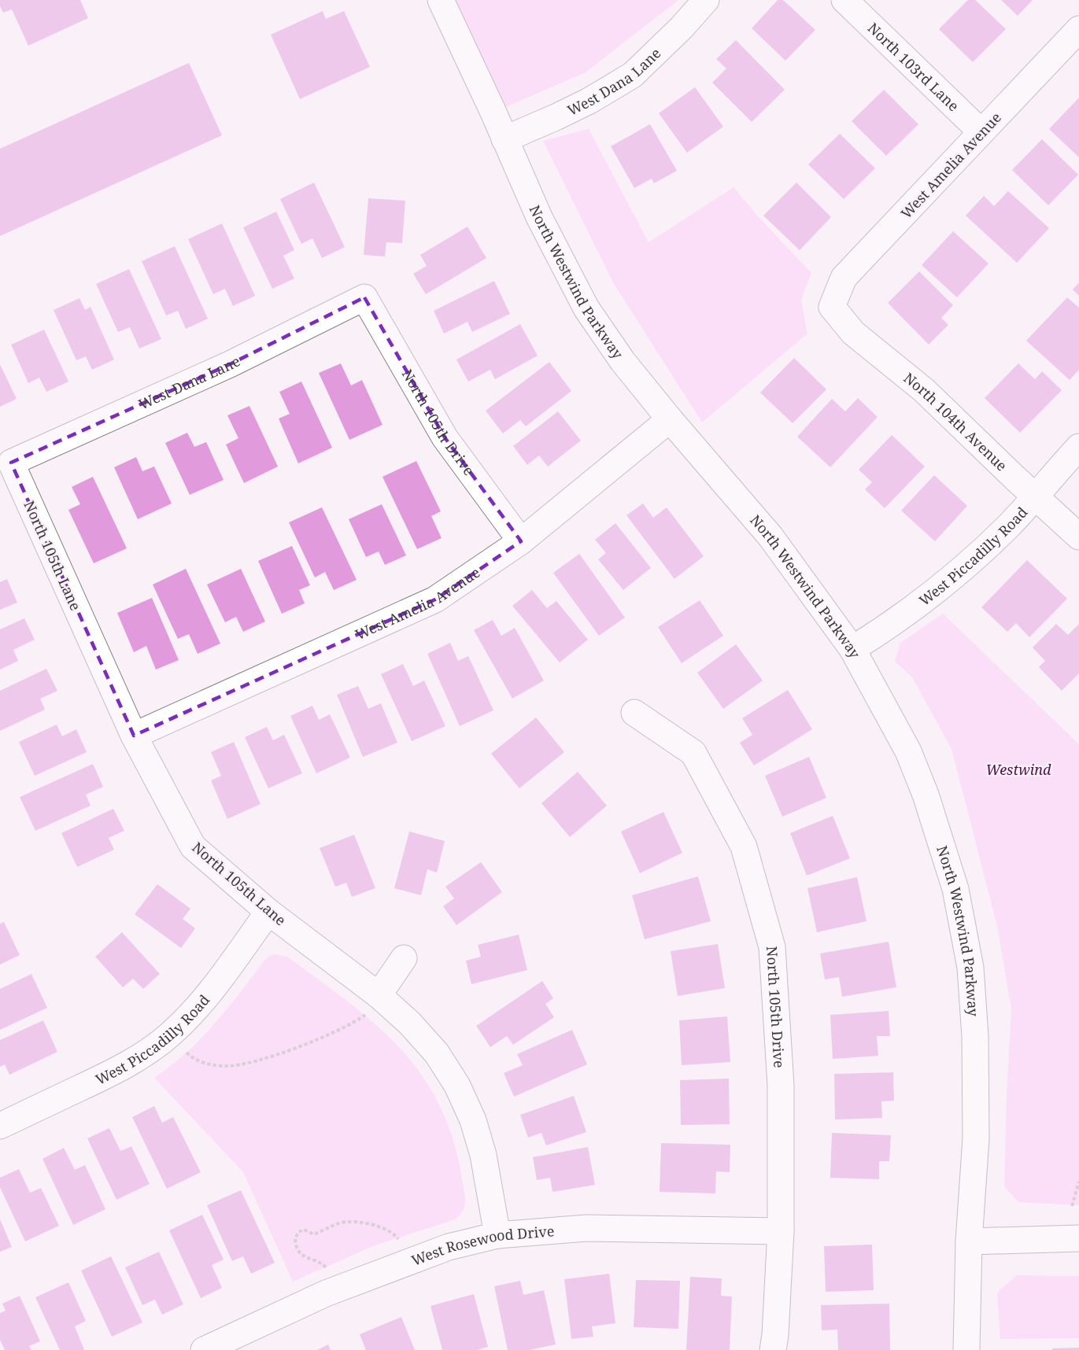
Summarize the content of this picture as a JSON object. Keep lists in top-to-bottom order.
{
  "streets": {
    "street": [
      "North 103rd Lane",
      "West Dana Lane",
      "West Amelia Avenue",
      "North Westwind Parkway",
      "North 105th Drive",
      "North 104th Avenue",
      "West Piccadilly Road",
      "North 105th Lane",
      "West Rosewood Drive"
    ]
  },
  "crossings": [
    ["North 103rd Lane", "West Amelia Avenue"],
    ["West Dana Lane", "North Westwind Parkway"],
    ["West Dana Lane", "North 105th Drive"],
    ["West Dana Lane", "North 105th Lane"],
    ["West Amelia Avenue", "North Westwind Parkway"],
    ["West Amelia Avenue", "North 105th Drive"],
    ["West Amelia Avenue", "North 104th Avenue"],
    ["West Amelia Avenue", "North 105th Lane"],
    ["North Westwind Parkway", "West Piccadilly Road"],
    ["North 105th Drive", "West Rosewood Drive"],
    ["North 104th Avenue", "West Piccadilly Road"],
    ["West Piccadilly Road", "North 105th Lane"],
    ["North 105th Lane", "West Rosewood Drive"]
  ],
  "parks": ["Westwind"]
}
